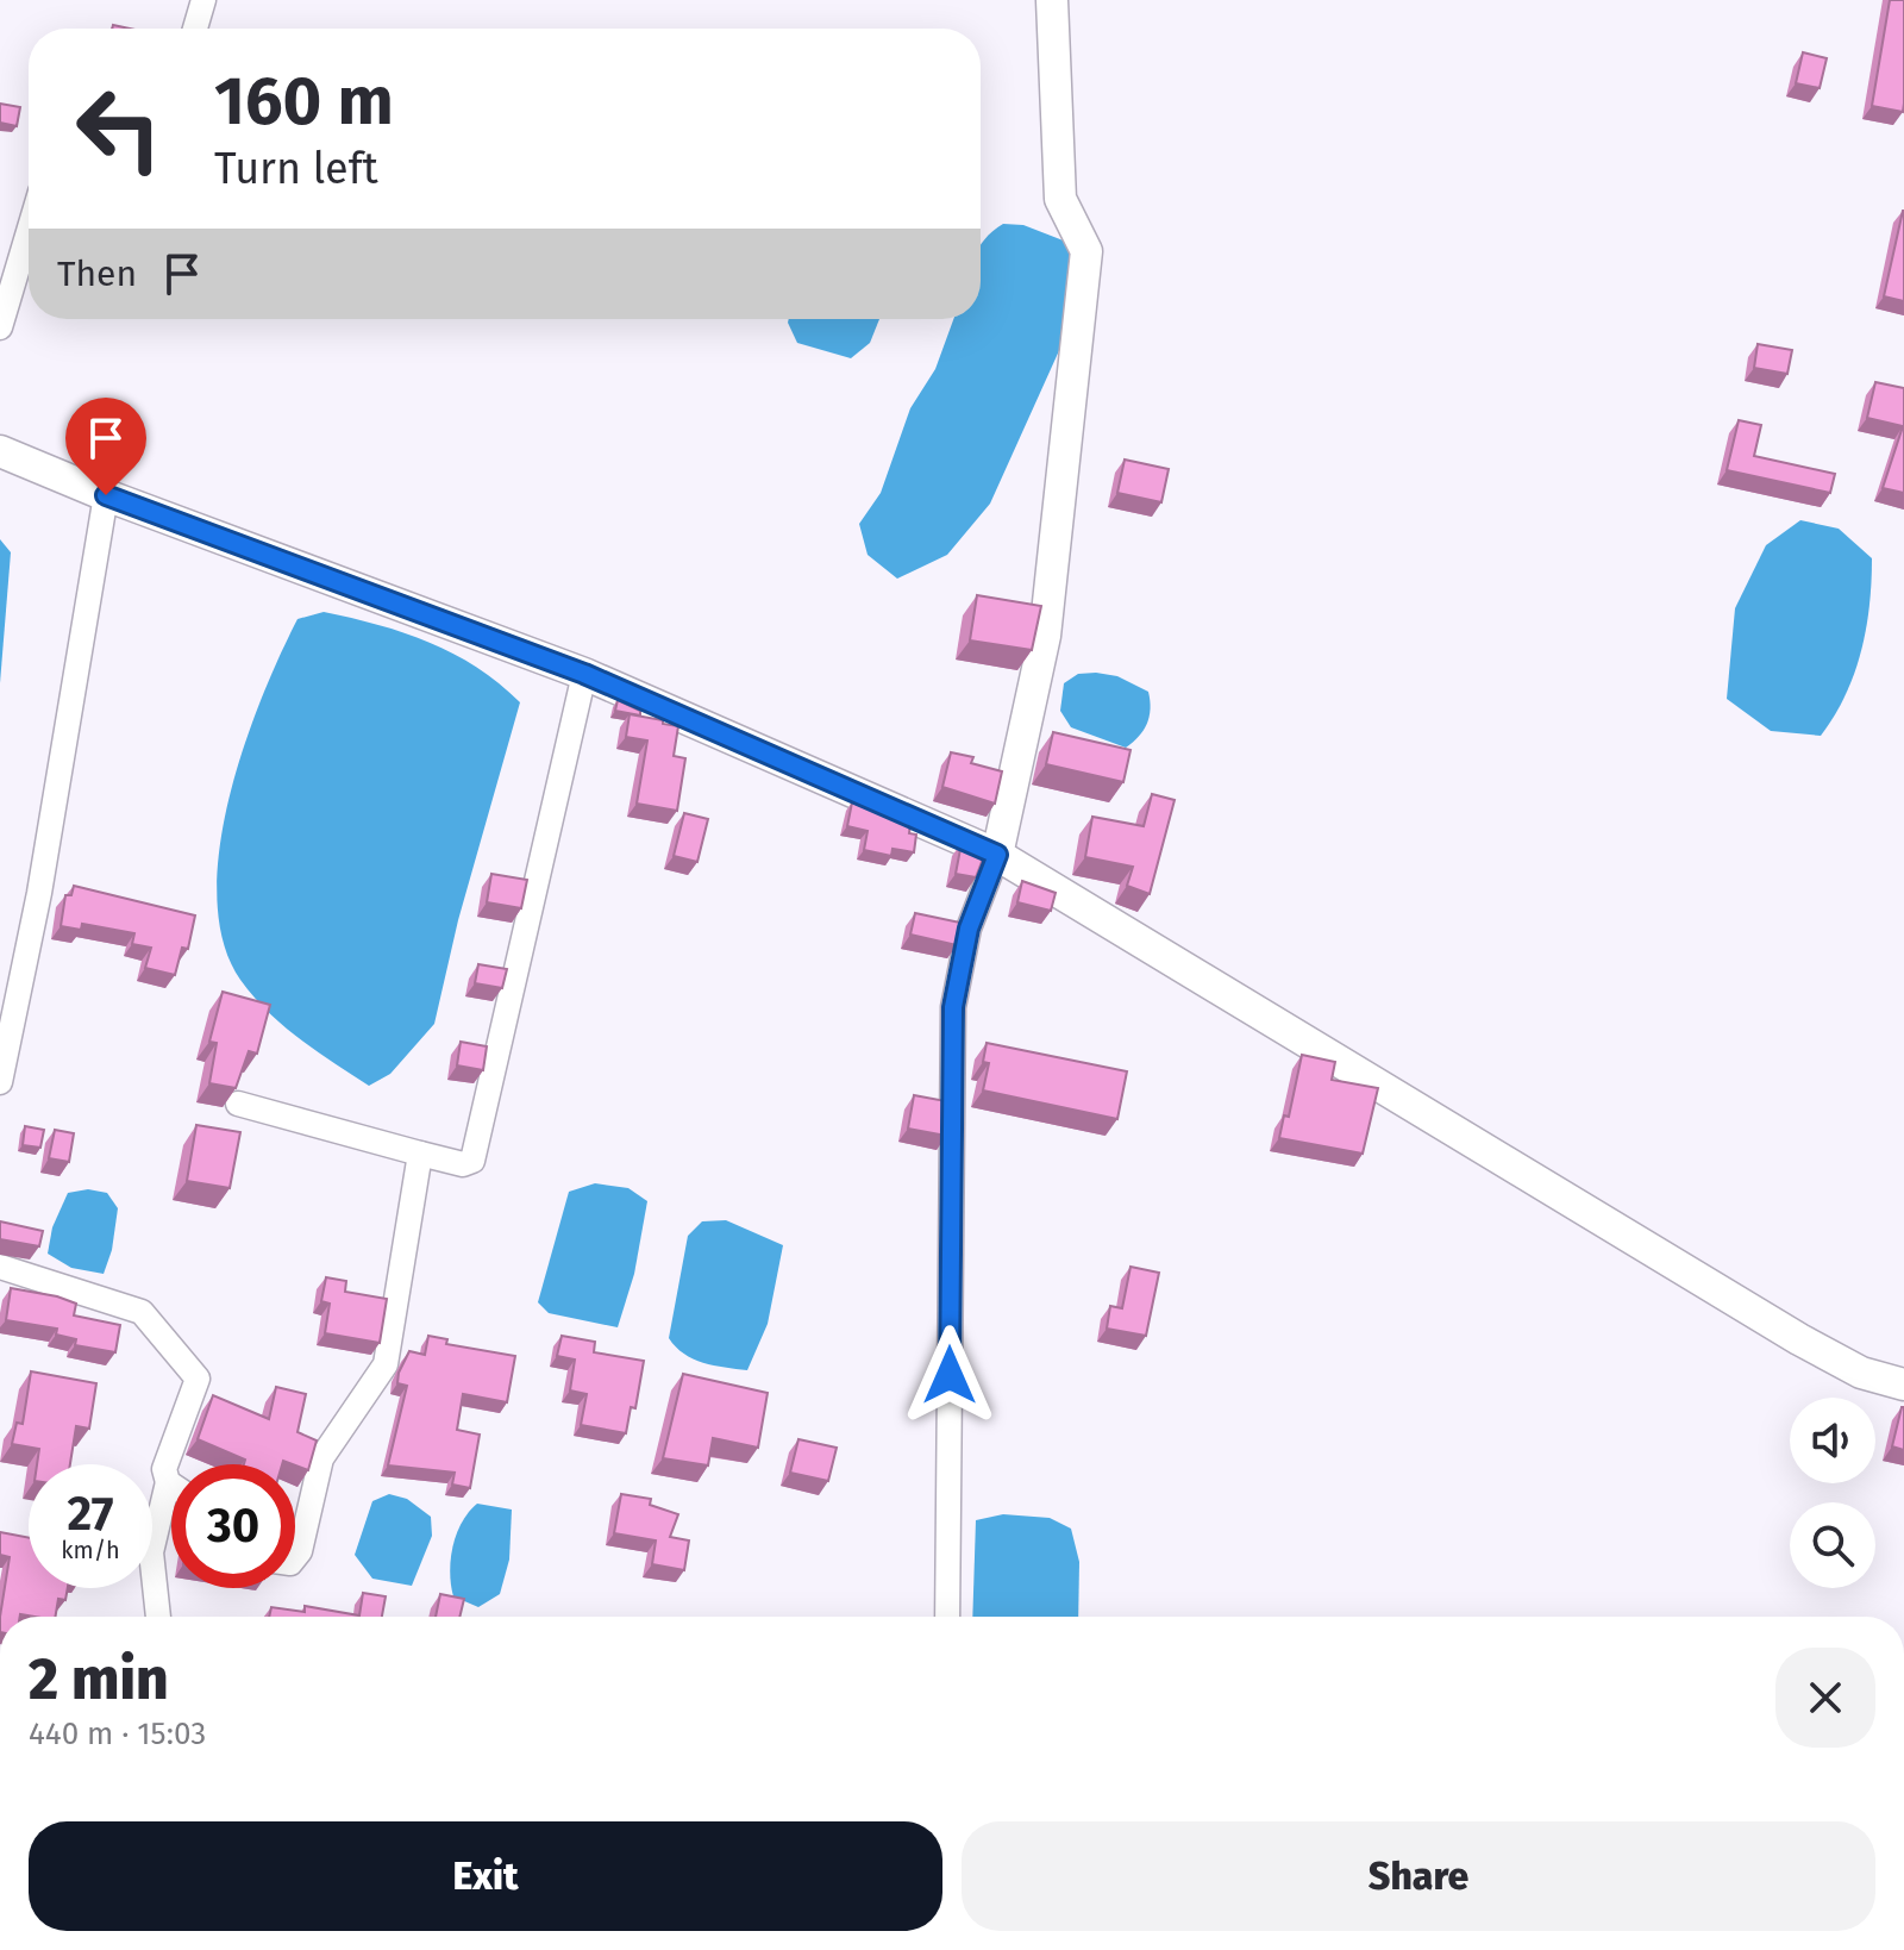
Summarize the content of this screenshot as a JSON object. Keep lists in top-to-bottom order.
{
  "page": {
    "turn": ["160 m", "Turn left"],
    "then": "Then",
    "speed": "27 km/h",
    "limit": "30",
    "heading": ["2 min", "440 m · 15:03"],
    "buttons": ["Exit", "Share"]
  }
}
